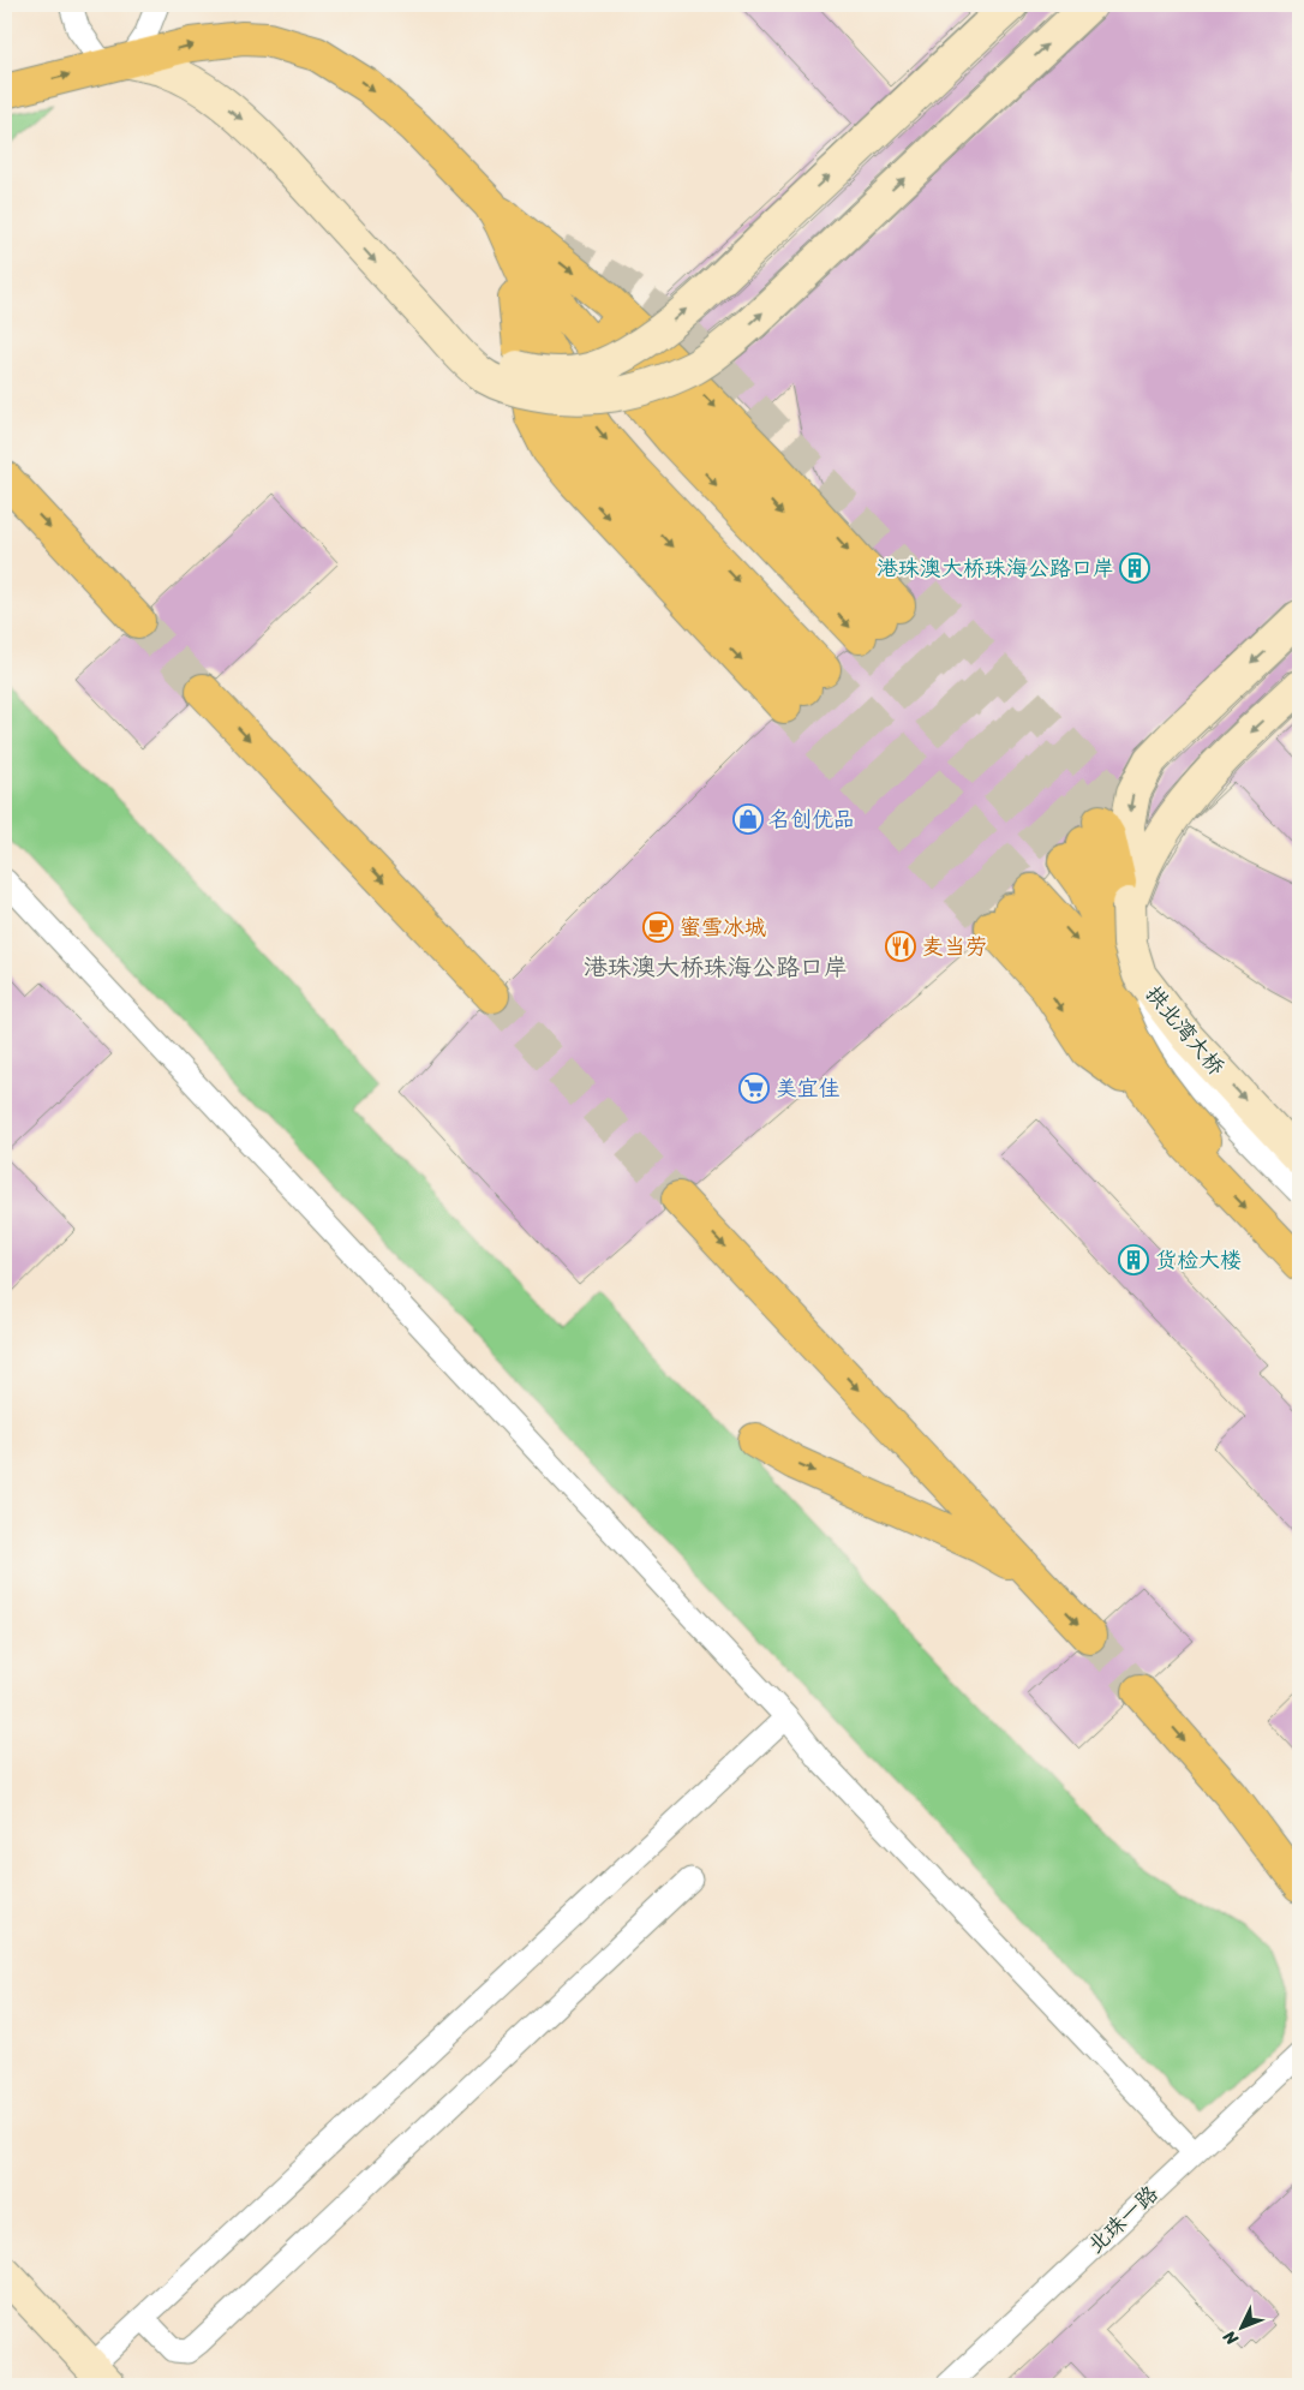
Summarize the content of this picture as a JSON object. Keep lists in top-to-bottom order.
{
  "streets": {
    "main road": ["拱北湾大桥"],
    "street": ["北珠一路"]
  },
  "districts": ["港珠澳大桥珠海公路口岸"],
  "places": {
    "building": ["港珠澳大桥珠海公路口岸", "货检大楼"],
    "shop": ["名创优品"],
    "cafe": ["蜜雪冰城"],
    "restaurant": ["麦当劳"],
    "supermarket": ["美宜佳"]
  },
  "north": "bottom left"
}
